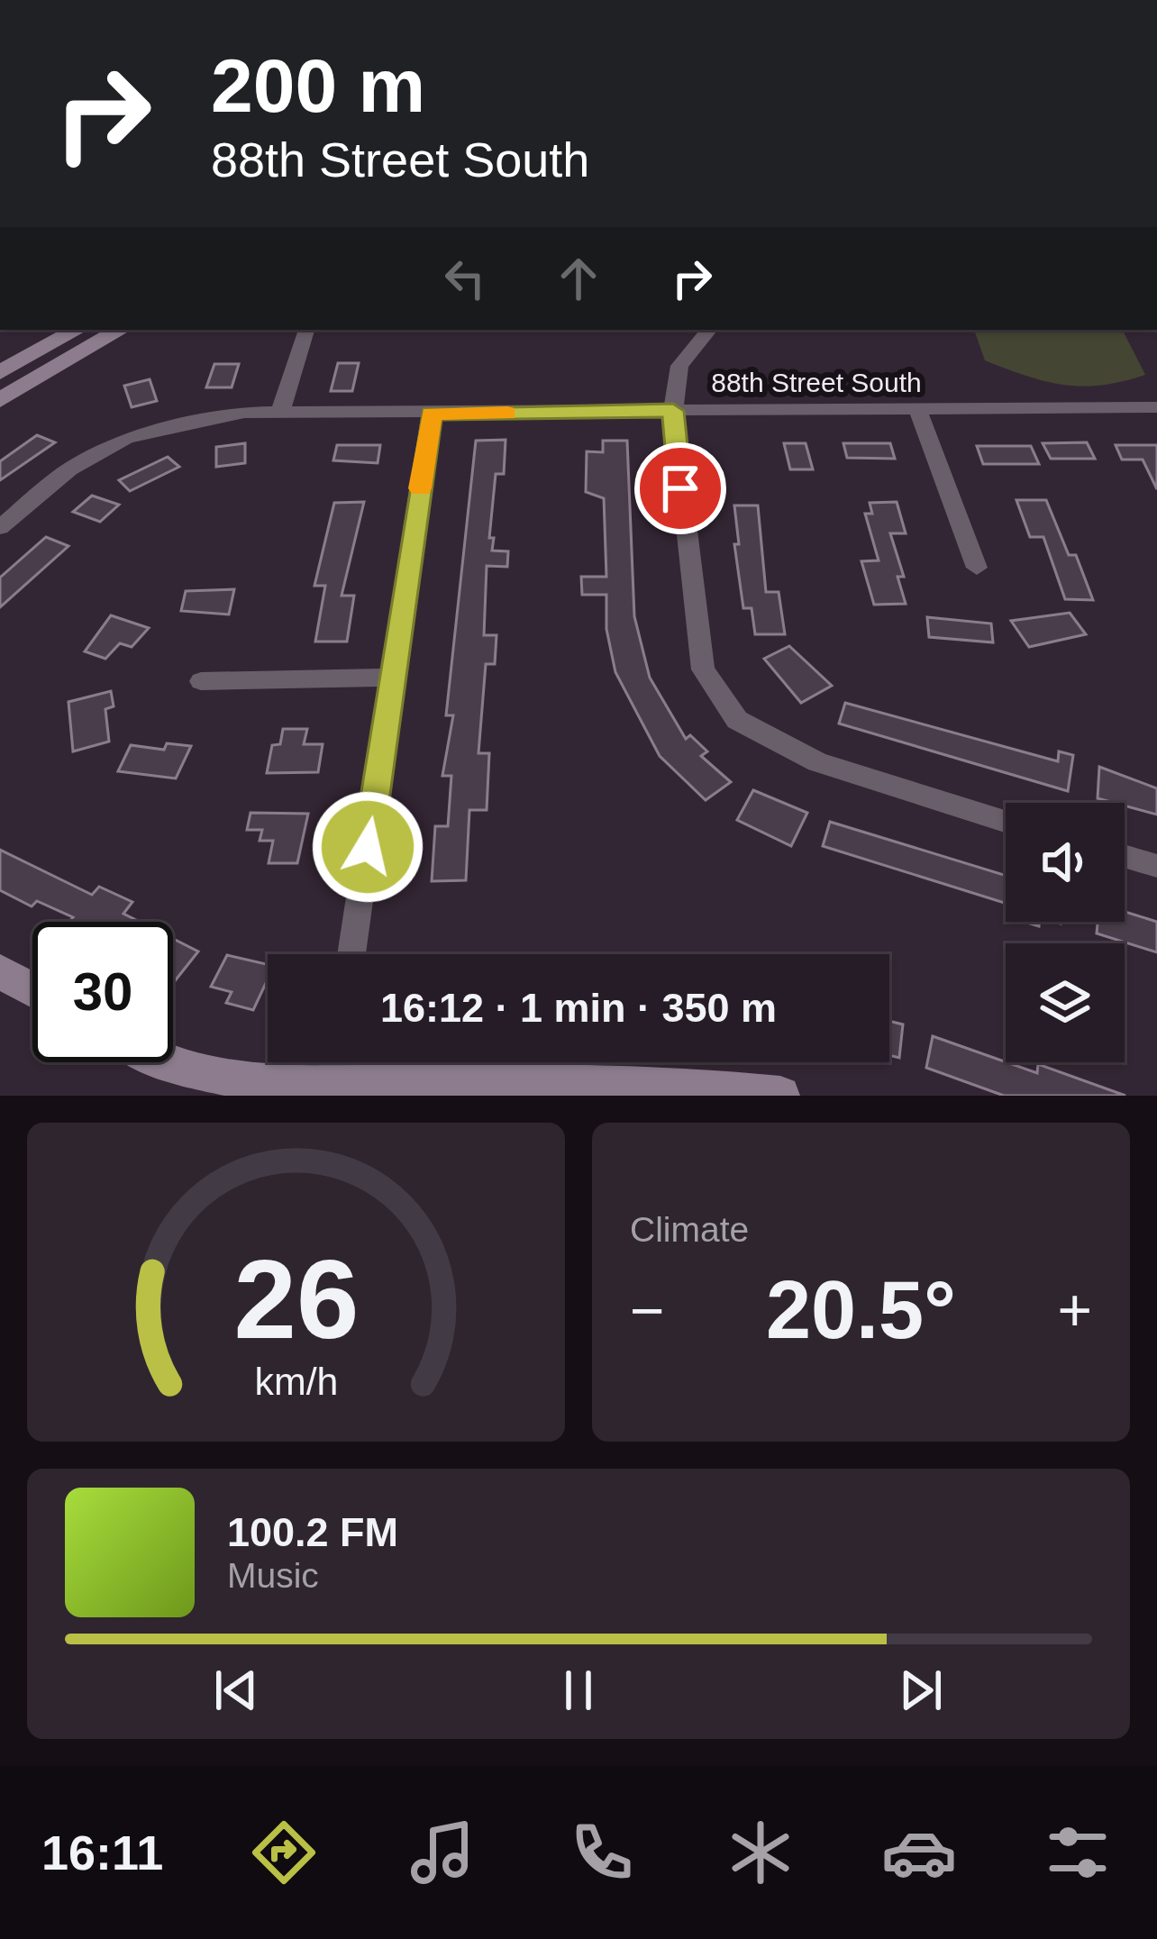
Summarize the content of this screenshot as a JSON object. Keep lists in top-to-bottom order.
{
  "streets": {
    "street": ["88th Street South"]
  },
  "page": {
    "turn": ["200 m", "88th Street South"],
    "limit": "30",
    "trip": "16:12 · 1 min · 350 m",
    "tile": "Climate",
    "heat": ["−", "20.5°", "+"],
    "song": ["100.2 FM", "Music"],
    "tabs": "16:11",
    "gauge": ["26", "km/h"]
  }
}
